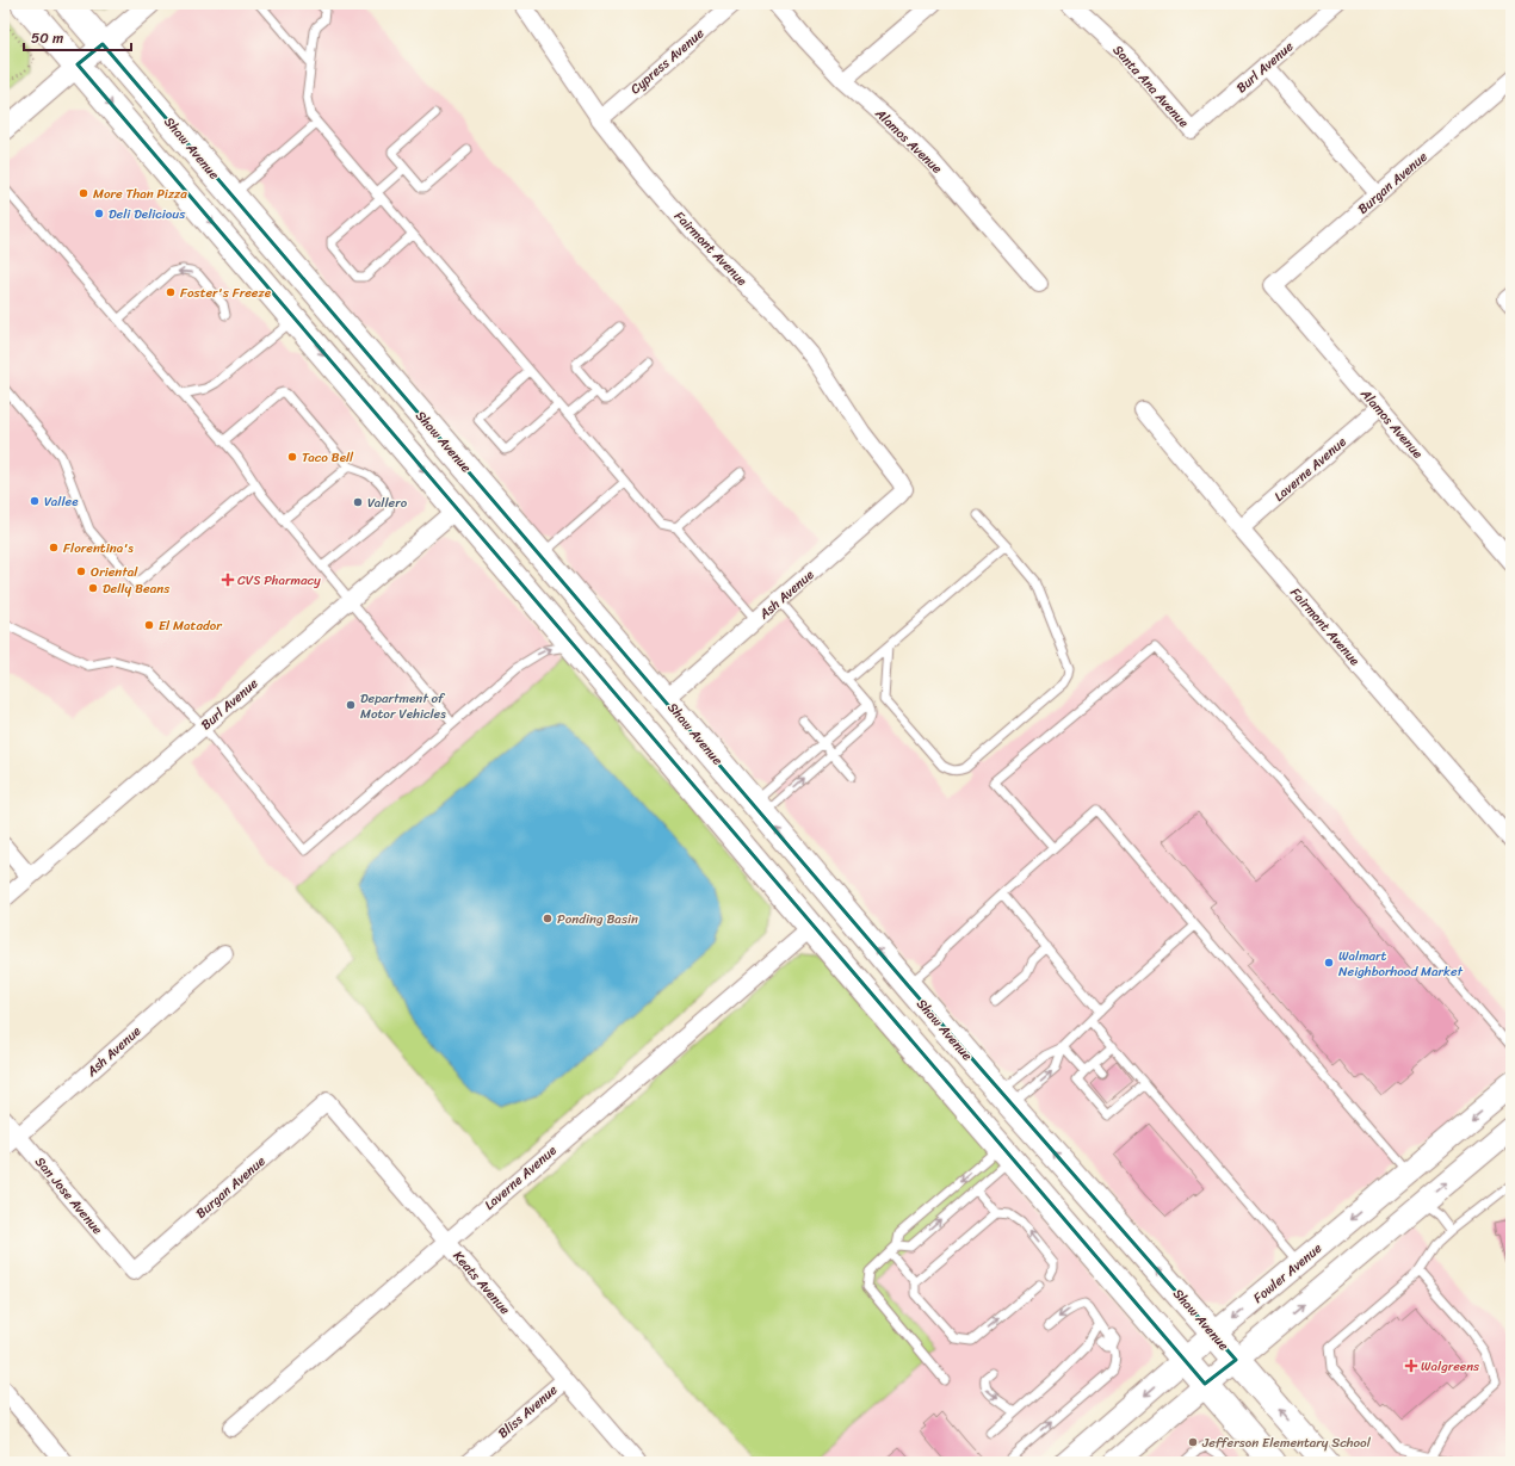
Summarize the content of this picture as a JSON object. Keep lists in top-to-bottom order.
{
  "streets": {
    "main road": ["Shaw Avenue", "Fowler Avenue"],
    "street": [
      "Cypress Avenue",
      "Burl Avenue",
      "Santa Ana Avenue",
      "Alamos Avenue",
      "Burgan Avenue",
      "Fairmont Avenue",
      "Laverne Avenue",
      "Ash Avenue",
      "San Jose Avenue",
      "Keats Avenue",
      "Bliss Avenue"
    ]
  },
  "crossings": [
    ["Cypress Avenue", "Fairmont Avenue"],
    ["Burl Avenue", "Santa Ana Avenue"],
    ["Alamos Avenue", "Burgan Avenue"],
    ["Alamos Avenue", "Laverne Avenue"],
    ["Shaw Avenue", "Ash Avenue"],
    ["Shaw Avenue", "Fowler Avenue"],
    ["Burgan Avenue", "San Jose Avenue"],
    ["Burgan Avenue", "Keats Avenue"],
    ["Fairmont Avenue", "Laverne Avenue"],
    ["Fairmont Avenue", "Ash Avenue"],
    ["Laverne Avenue", "Keats Avenue"],
    ["Ash Avenue", "San Jose Avenue"],
    ["Keats Avenue", "Bliss Avenue"]
  ],
  "places": {
    "other": [
      "More Than Pizza",
      "Deli Delicious",
      "Foster's Freeze",
      "Taco Bell",
      "Vallee",
      "Vallero",
      "Florentina's",
      "Oriental",
      "Delly Beans",
      "El Matador",
      "Department of Motor Vehicles",
      "Ponding Basin",
      "Walmart Neighborhood Market",
      "Jefferson Elementary School"
    ],
    "health": ["CVS Pharmacy", "Walgreens"]
  },
  "scale_bar": "50 m"
}
